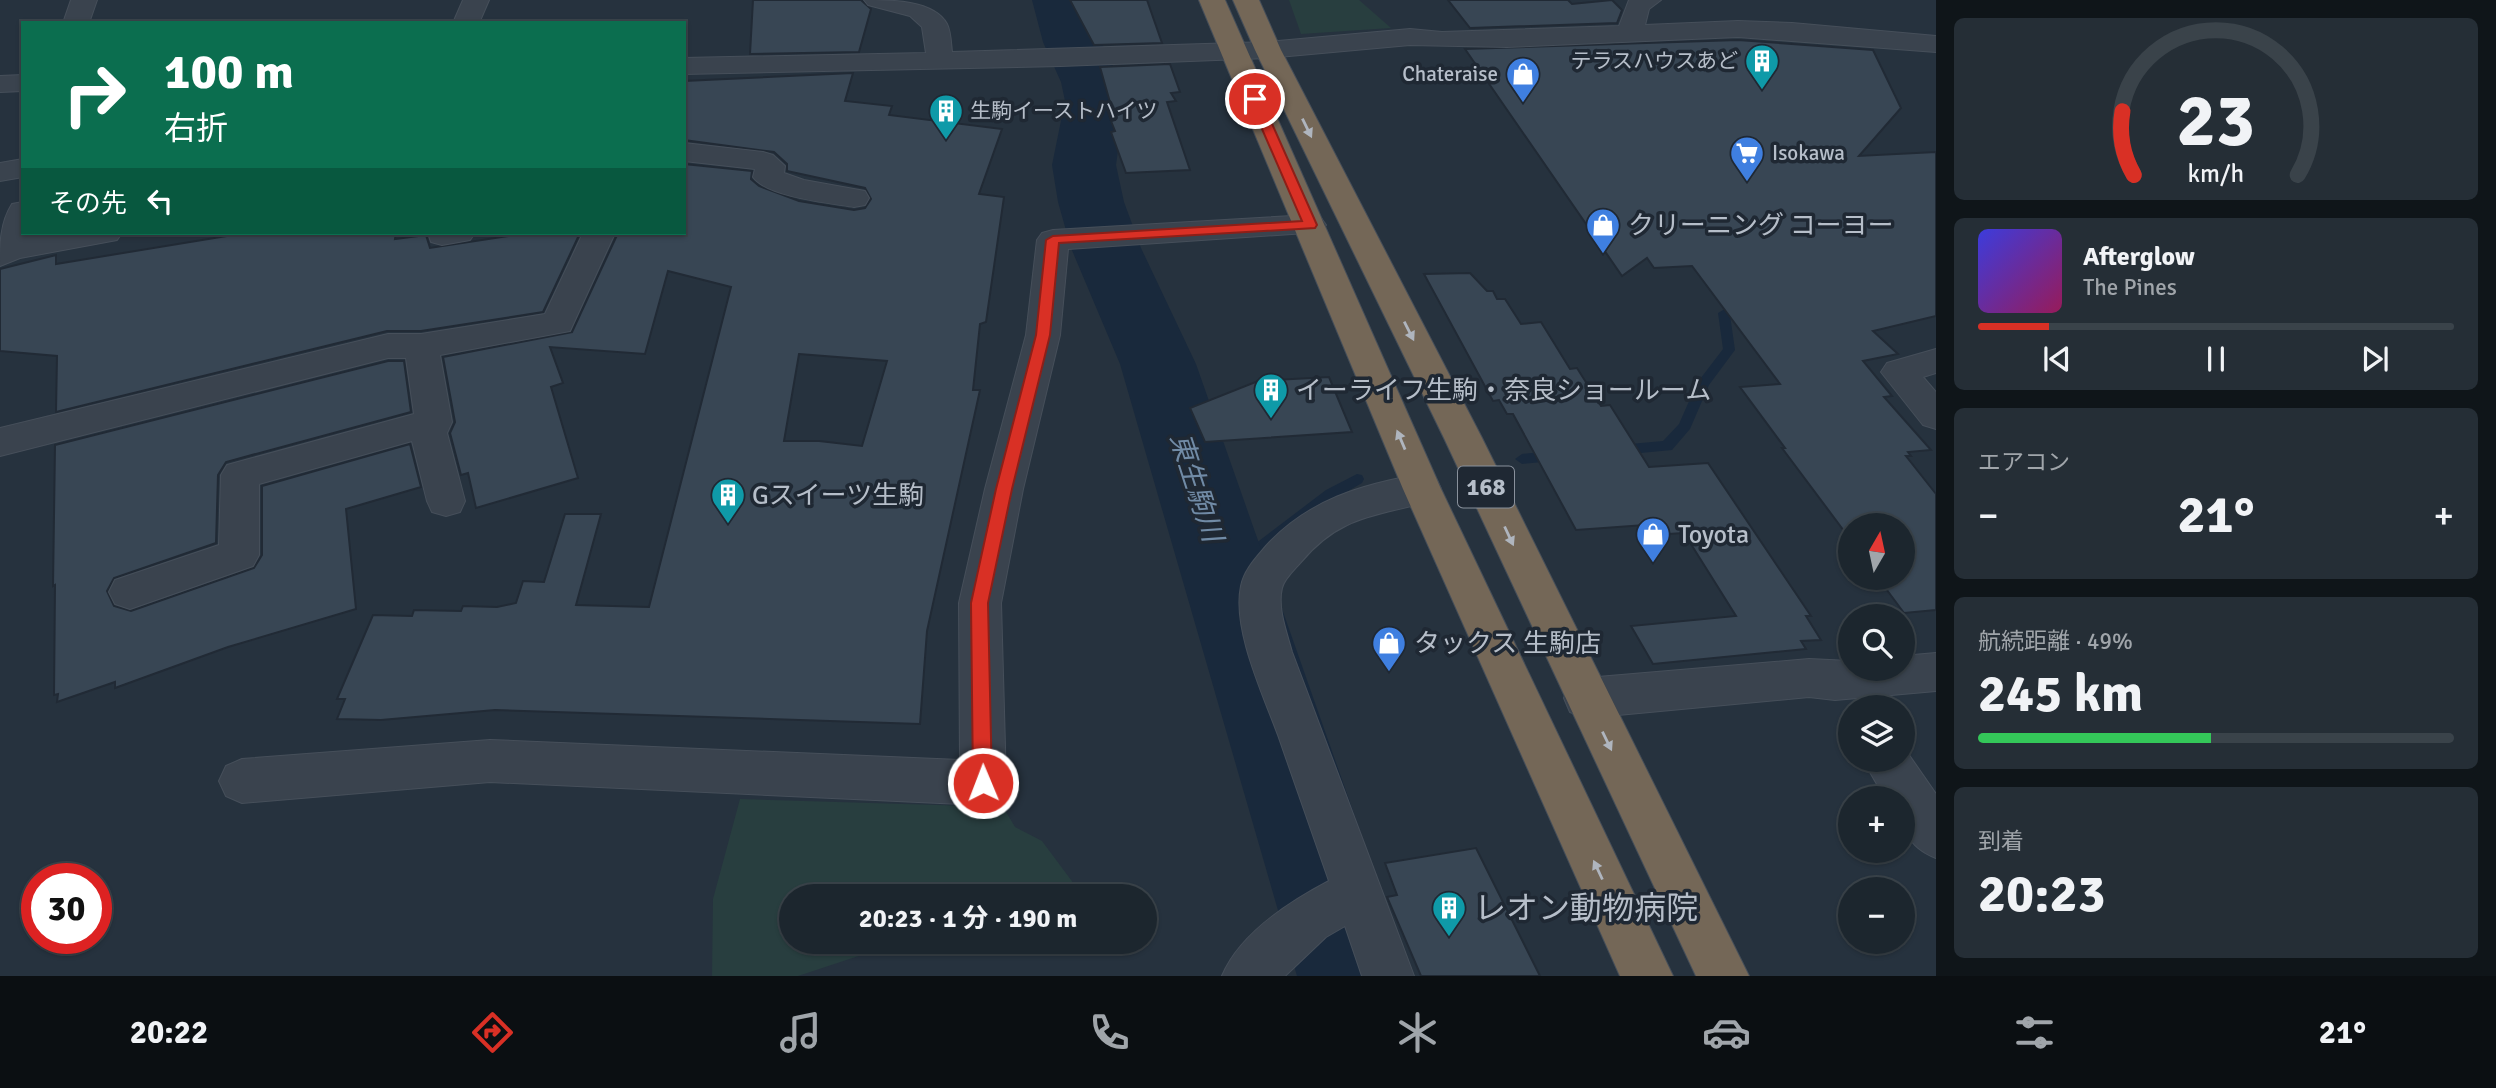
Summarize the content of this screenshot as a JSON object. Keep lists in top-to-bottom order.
{
  "streets": {
    "highway": ["168"]
  },
  "water": ["東生駒川"],
  "places": {
    "building": [
      "テラスハウスあど",
      "生駒イーストハイツ",
      "イーライフ生駒・奈良ショールーム",
      "Gスイーツ生駒",
      "レオン動物病院"
    ],
    "shop": [
      "Chateraise",
      "クリーニング コーヨー",
      "Toyota",
      "タックス 生駒店"
    ],
    "supermarket": ["Isokawa"]
  },
  "north": "top",
  "page": {
    "turn": ["100 m", "右折"],
    "then": "その先",
    "song": ["Afterglow", "The Pines"],
    "tile": [
      "エアコン",
      ["航続距離 · 49%", "245 km"],
      ["到着", "20:23"]
    ],
    "heat": ["−", "21°", "+"],
    "map_buttons": ["+", "−"],
    "limit": "30",
    "trip": "20:23 · 1 分 · 190 m",
    "tabs": ["20:22", "21°"],
    "gauge": ["23", "km/h"]
  }
}
